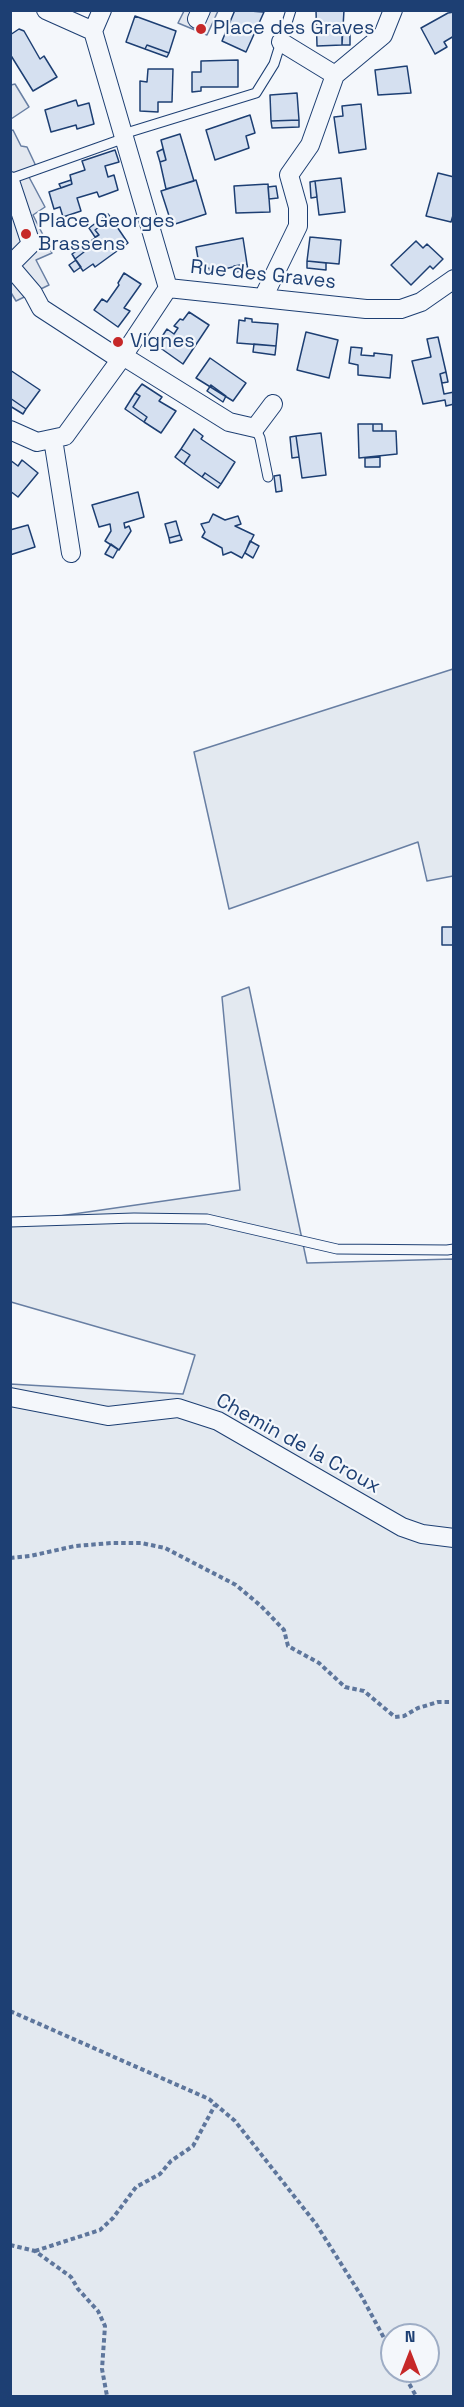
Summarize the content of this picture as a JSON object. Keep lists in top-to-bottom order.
{
  "streets": {
    "street": ["Rue des Graves", "Chemin de la Croux"]
  },
  "places": ["Place des Graves", "Place Georges Brassens", "Vignes"],
  "north": "top"
}
